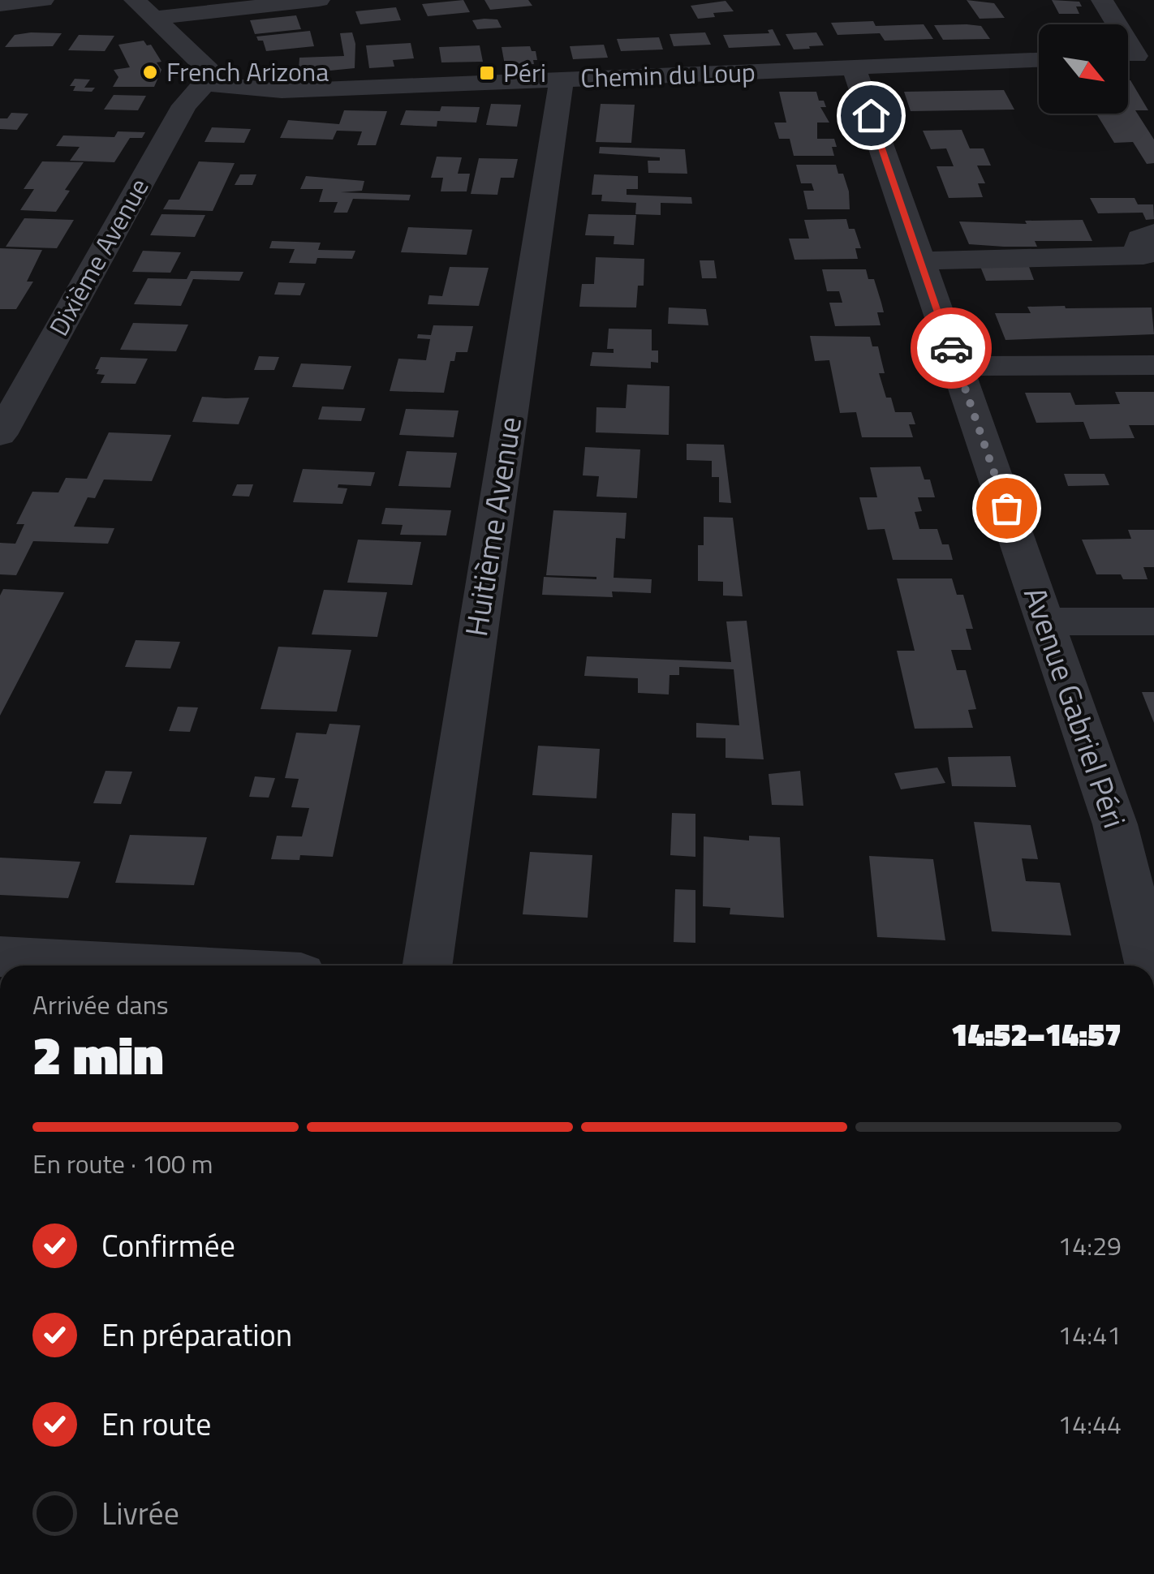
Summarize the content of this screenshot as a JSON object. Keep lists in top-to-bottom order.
{
  "streets": {
    "street": [
      "Chemin du Loup",
      "Dixième Avenue",
      "Huitième Avenue",
      "Avenue Gabriel Péri"
    ]
  },
  "crossings": [
    ["Chemin du Loup", "Dixième Avenue"],
    ["Chemin du Loup", "Huitième Avenue"],
    ["Chemin du Loup", "Avenue Gabriel Péri"]
  ],
  "places": {
    "other": ["French Arizona"],
    "transit": ["Péri"]
  },
  "north": "bottom right",
  "page": {
    "heading": ["2 min", "Arrivée dans", "14:52–14:57"],
    "bar": "En route · 100 m",
    "list": [
      ["Confirmée", "14:29"],
      ["En préparation", "14:41"],
      ["En route", "14:44"],
      "Livrée"
    ]
  }
}
